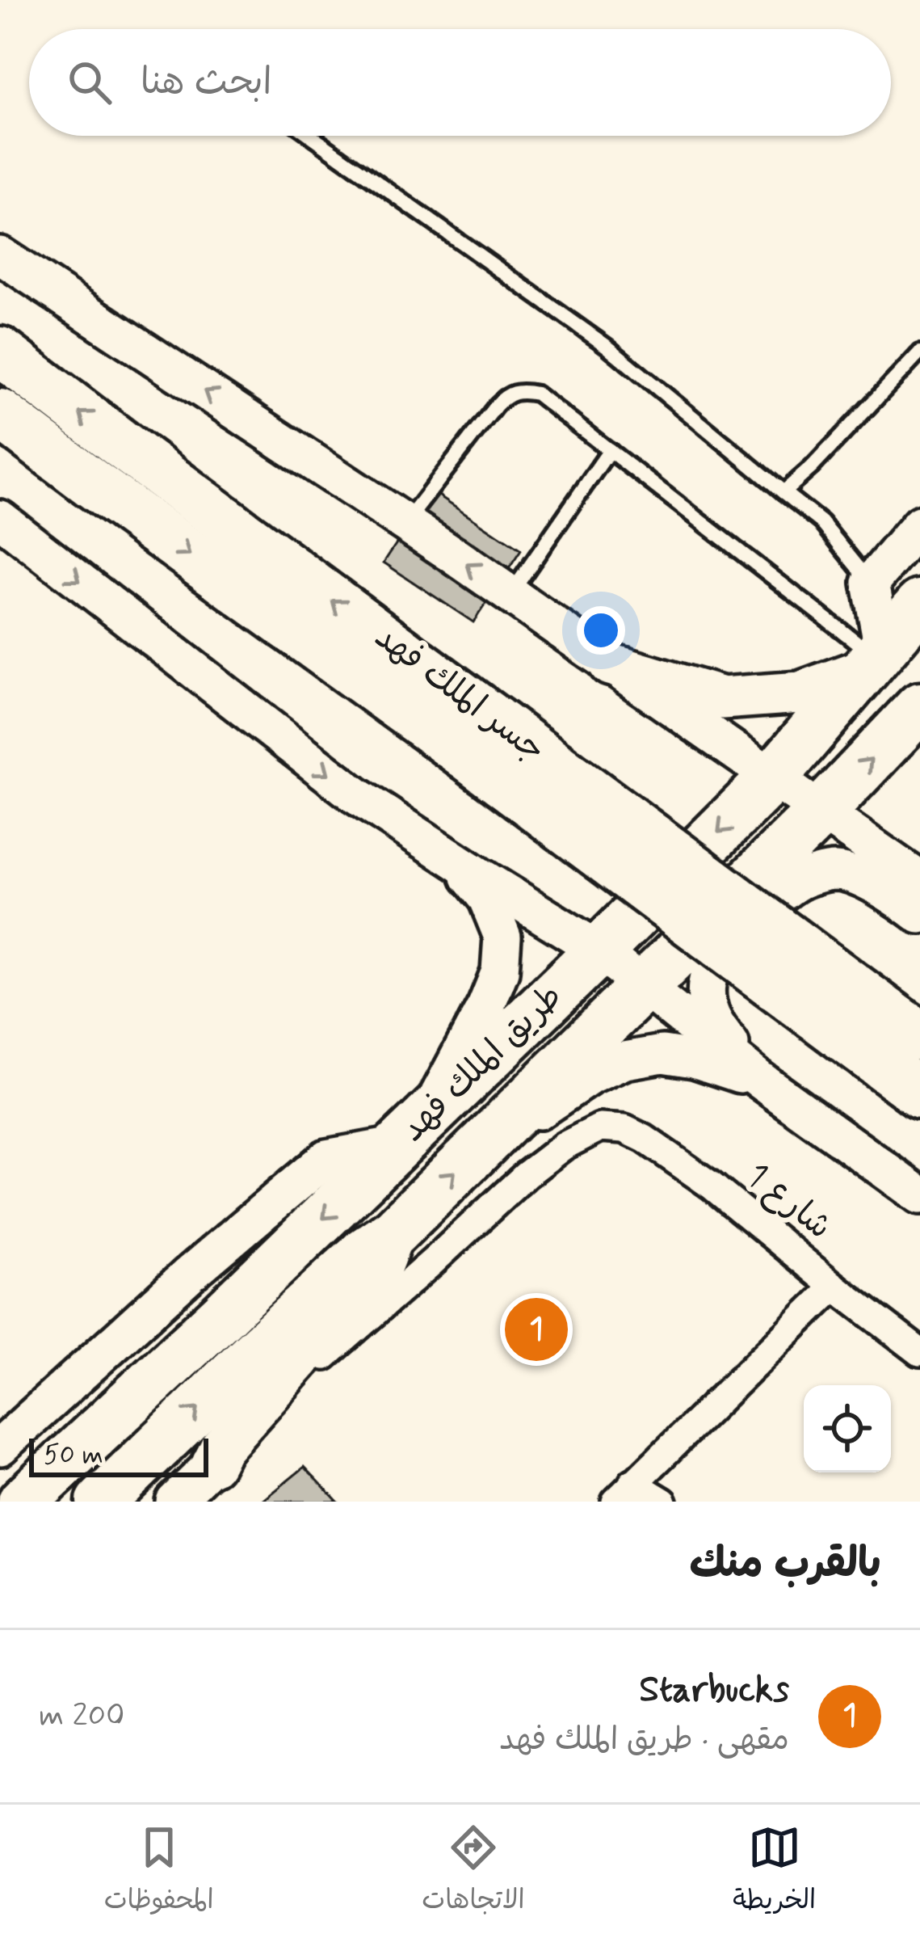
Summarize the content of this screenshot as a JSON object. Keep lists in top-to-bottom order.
{
  "streets": {
    "highway": ["جسر الملك فهد", "طريق الملك فهد"],
    "street": ["شارع 1"]
  },
  "scale_bar": "50 m",
  "page": {
    "search": "ابحث هنا",
    "pins": "1",
    "scale": "50 m",
    "heading": "بالقرب منك",
    "list": [
      {
        "mark": "1",
        "name": "Starbucks",
        "note": "مقهى · طريق الملك فهد",
        "value": "200 m"
      }
    ],
    "nav": ["الخريطة", "الاتجاهات", "المحفوظات"]
  }
}
